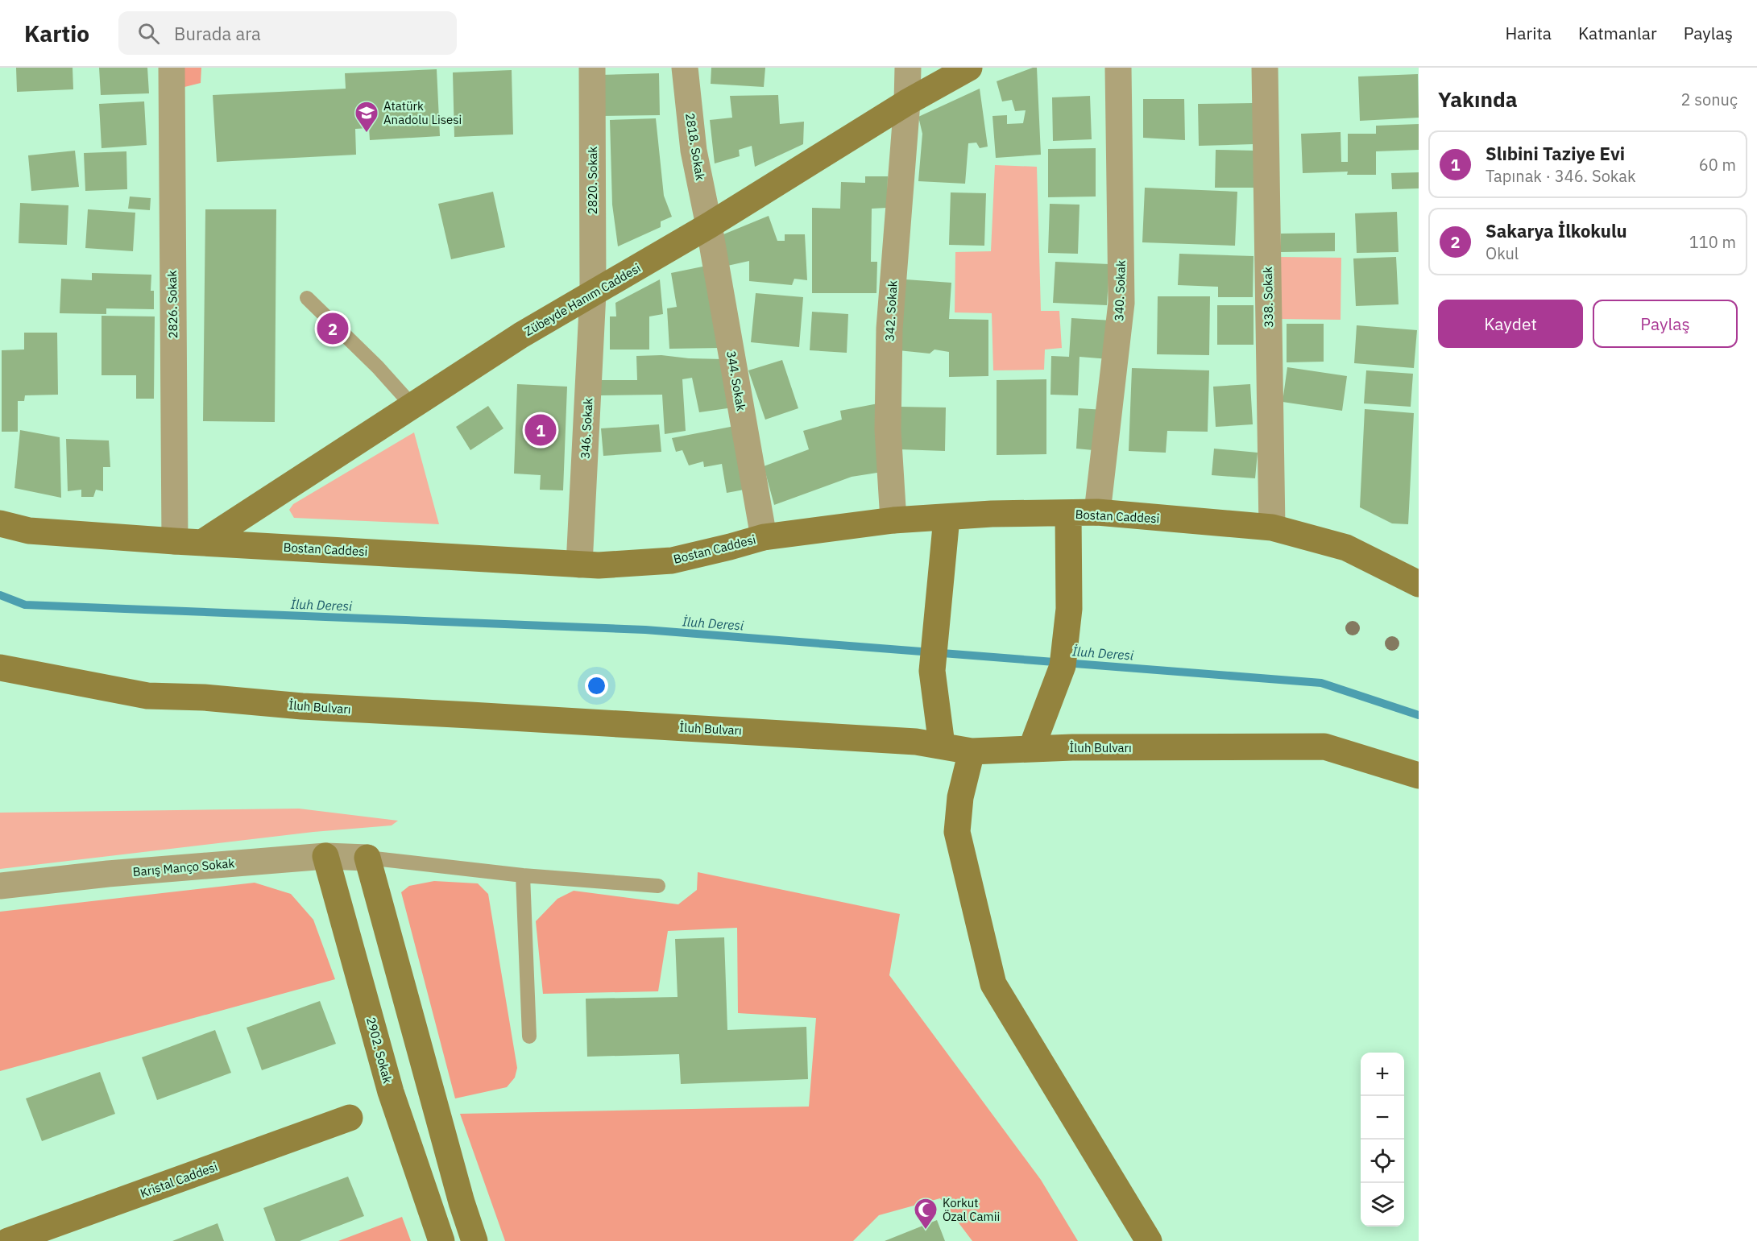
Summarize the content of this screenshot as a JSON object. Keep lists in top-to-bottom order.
{
  "streets": {
    "street": [
      "2818. Sokak",
      "2820. Sokak",
      "340. Sokak",
      "338. Sokak",
      "Zübeyde Hanım Caddesi",
      "2826. Sokak",
      "342. Sokak",
      "344. Sokak",
      "346. Sokak",
      "Bostan Caddesi",
      "İluh Bulvarı",
      "Barış Manço Sokak",
      "2902. Sokak",
      "Kristal Caddesi"
    ]
  },
  "crossings": [
    ["2818. Sokak", "Zübeyde Hanım Caddesi"],
    ["2818. Sokak", "344. Sokak"],
    ["2820. Sokak", "Zübeyde Hanım Caddesi"],
    ["2820. Sokak", "346. Sokak"],
    ["340. Sokak", "Bostan Caddesi"],
    ["338. Sokak", "Bostan Caddesi"],
    ["Zübeyde Hanım Caddesi", "342. Sokak"],
    ["Zübeyde Hanım Caddesi", "344. Sokak"],
    ["Zübeyde Hanım Caddesi", "346. Sokak"],
    ["Zübeyde Hanım Caddesi", "Bostan Caddesi"],
    ["2826. Sokak", "Bostan Caddesi"],
    ["342. Sokak", "Bostan Caddesi"],
    ["344. Sokak", "Bostan Caddesi"],
    ["346. Sokak", "Bostan Caddesi"],
    ["Barış Manço Sokak", "2902. Sokak"]
  ],
  "water": ["İluh Deresi"],
  "places": {
    "school or university": ["Atatürk Anadolu Lisesi"],
    "mosque": ["Korkut Özal Camii"]
  },
  "page": {
    "header": "Kartio",
    "search": "Burada ara",
    "nav": ["Harita", "Katmanlar", "Paylaş"],
    "heading": ["Yakında", "2 sonuç"],
    "list": [
      {
        "mark": "1",
        "name": "Slıbini Taziye Evi",
        "note": "Tapınak · 346. Sokak",
        "value": "60 m"
      },
      {
        "mark": "2",
        "name": "Sakarya İlkokulu",
        "note": "Okul",
        "value": "110 m"
      }
    ],
    "buttons": ["Kaydet", "Paylaş"],
    "pins": ["2", "1"],
    "map_buttons": ["+", "−"]
  }
}
